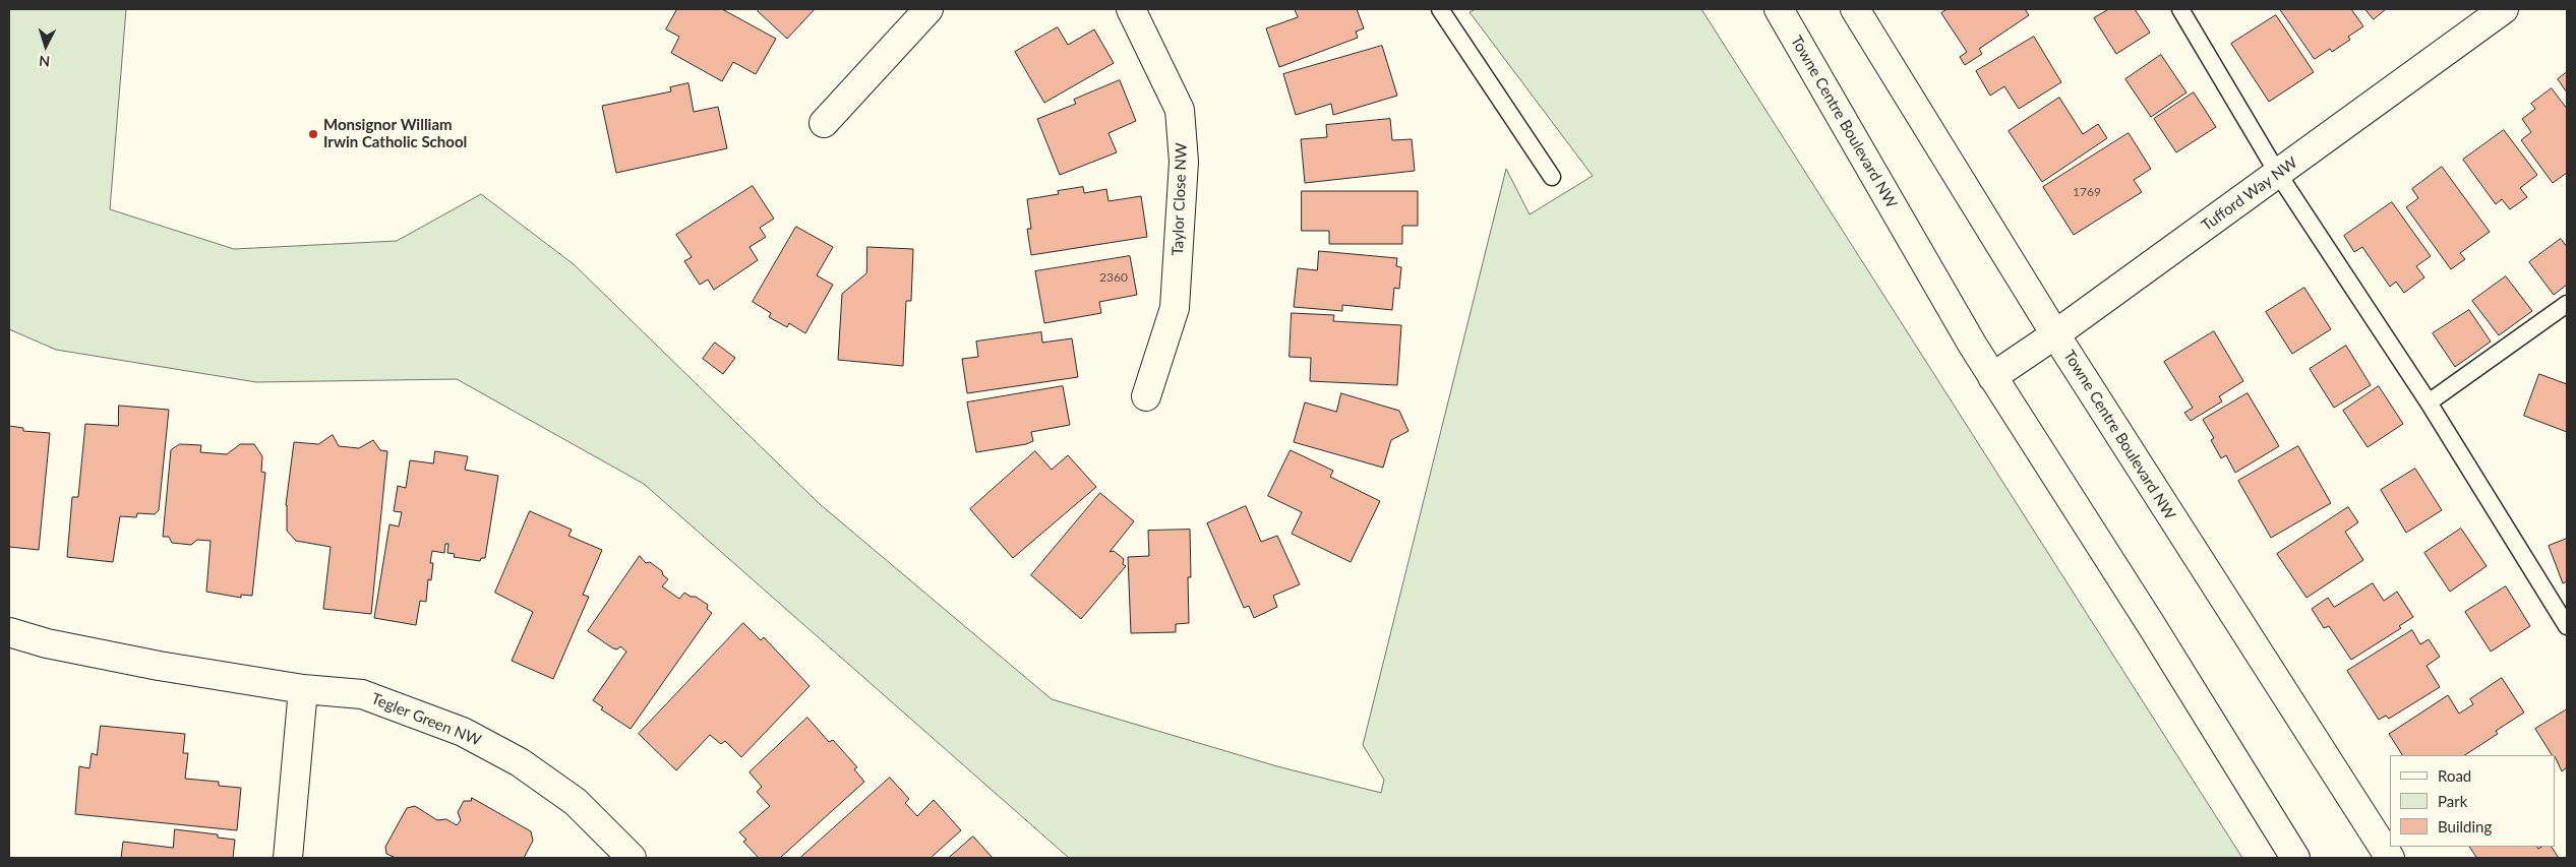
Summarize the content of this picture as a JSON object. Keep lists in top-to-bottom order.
{
  "streets": {
    "street": [
      "Towne Centre Boulevard NW",
      "Tufford Way NW",
      "Taylor Close NW",
      "Tegler Green NW"
    ]
  },
  "crossings": [
    ["Towne Centre Boulevard NW", "Tufford Way NW"]
  ],
  "places": ["Monsignor William Irwin Catholic School"],
  "house_numbers": ["1769", "2360"],
  "legend": ["Road", "Park", "Building"],
  "north": "bottom"
}
